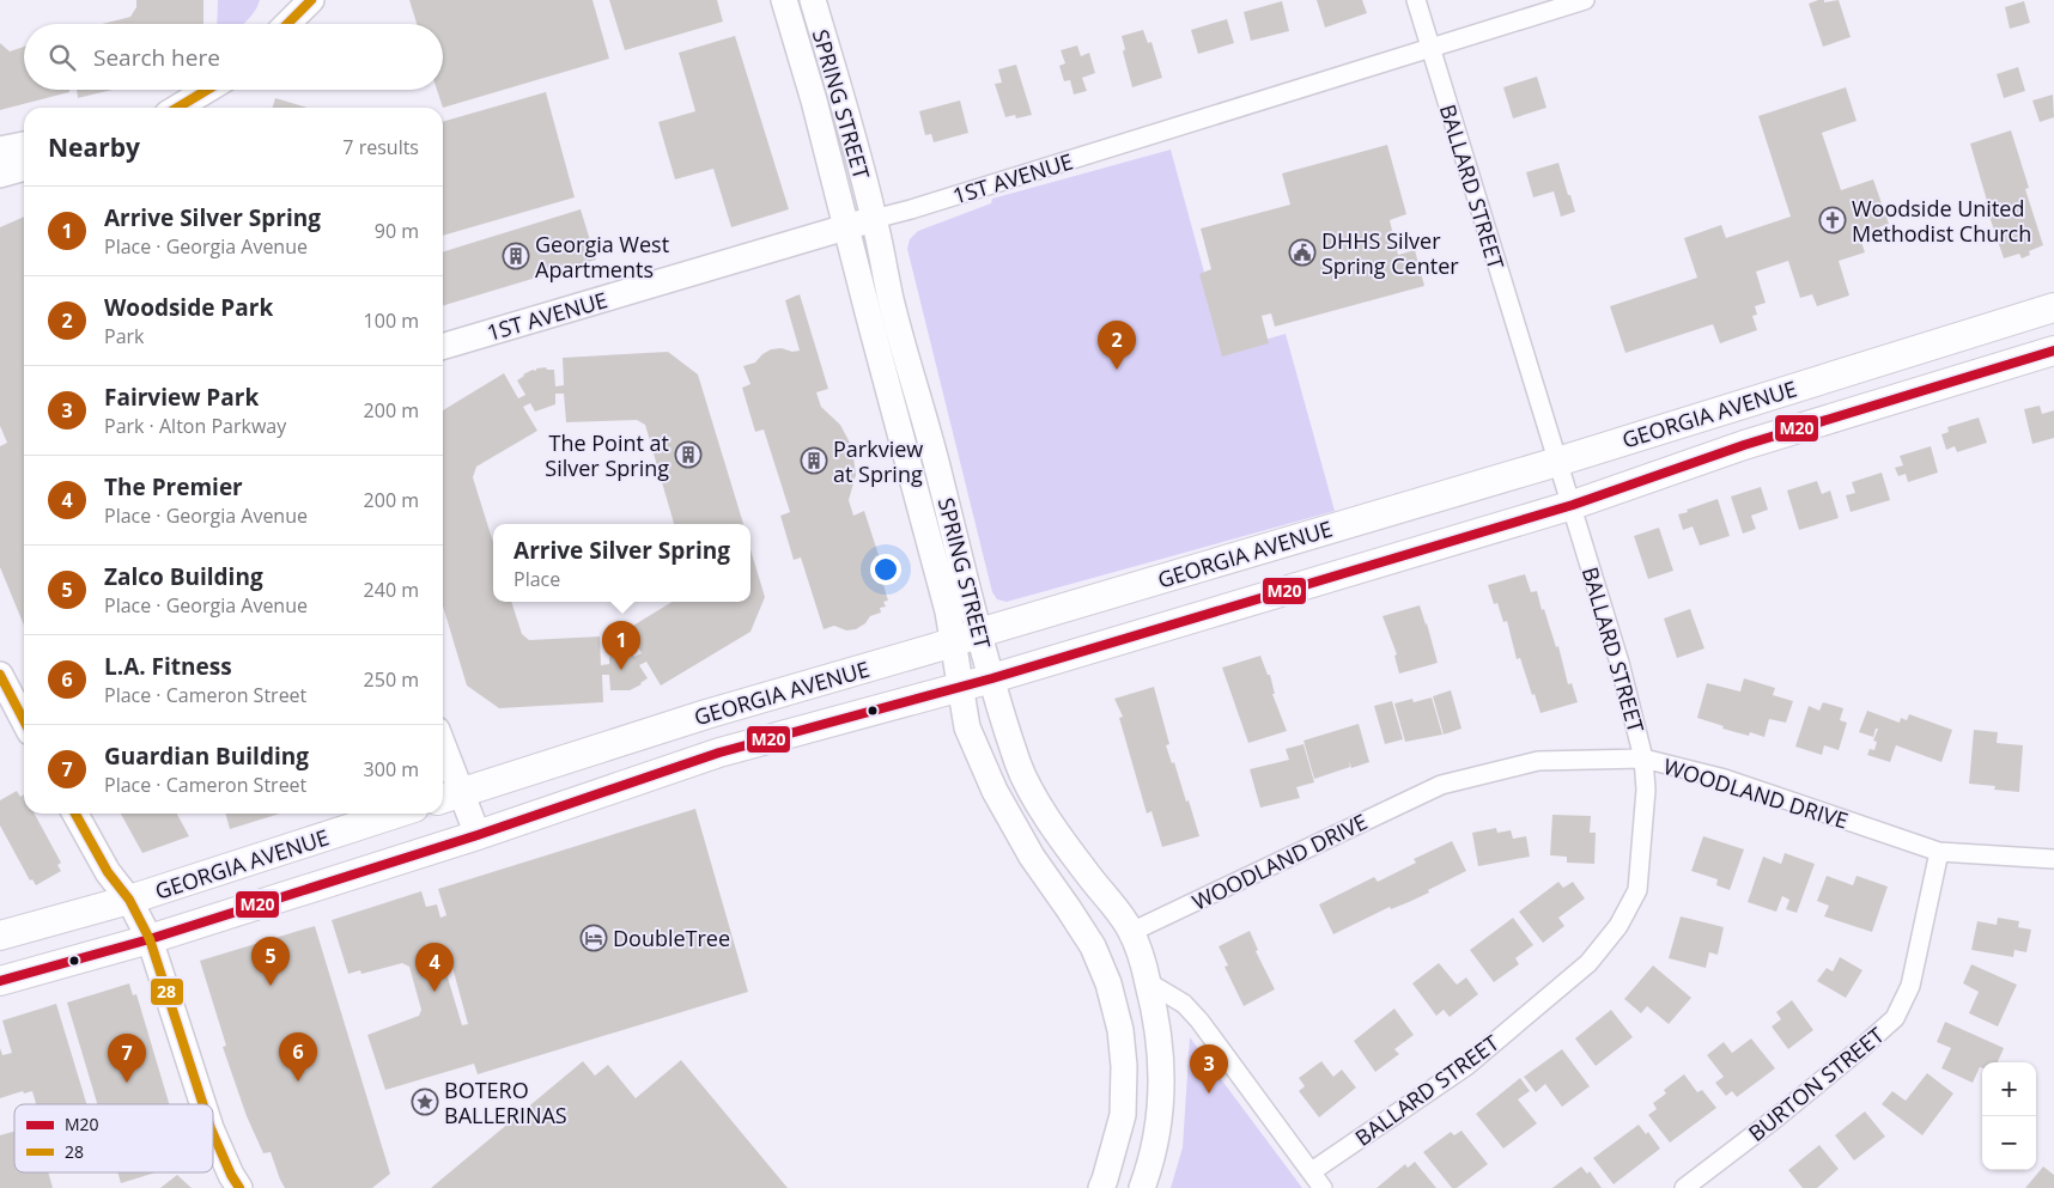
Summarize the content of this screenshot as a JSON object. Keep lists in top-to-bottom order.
{
  "streets": {
    "main road": ["SPRING STREET", "1ST AVENUE", "GEORGIA AVENUE"],
    "street": ["BALLARD STREET", "WOODLAND DRIVE", "BURTON STREET"]
  },
  "crossings": [
    ["SPRING STREET", "1ST AVENUE"],
    ["SPRING STREET", "GEORGIA AVENUE"],
    ["SPRING STREET", "WOODLAND DRIVE"],
    ["1ST AVENUE", "BALLARD STREET"],
    ["BALLARD STREET", "GEORGIA AVENUE"],
    ["BALLARD STREET", "WOODLAND DRIVE"],
    ["WOODLAND DRIVE", "BURTON STREET"]
  ],
  "places": {
    "church": ["Woodside United Methodist Church"],
    "public building": ["DHHS Silver Spring Center"],
    "building": ["Georgia West Apartments", "The Point at Silver Spring", "Parkview at Spring"],
    "hotel": ["DoubleTree"],
    "place": ["BOTERO BALLERINAS"]
  },
  "lines": ["transit line 28", "transit line M20"],
  "legend": ["M20", "28"],
  "page": {
    "search": "Search here",
    "heading": ["Nearby", "7 results"],
    "list": [
      {
        "mark": "1",
        "name": "Arrive Silver Spring",
        "note": "Place · Georgia Avenue",
        "value": "90 m"
      },
      {
        "mark": "2",
        "name": "Woodside Park",
        "note": "Park",
        "value": "100 m"
      },
      {
        "mark": "3",
        "name": "Fairview Park",
        "note": "Park · Alton Parkway",
        "value": "200 m"
      },
      {
        "mark": "4",
        "name": "The Premier",
        "note": "Place · Georgia Avenue",
        "value": "200 m"
      },
      {
        "mark": "5",
        "name": "Zalco Building",
        "note": "Place · Georgia Avenue",
        "value": "240 m"
      },
      {
        "mark": "6",
        "name": "L.A. Fitness",
        "note": "Place · Cameron Street",
        "value": "250 m"
      },
      {
        "mark": "7",
        "name": "Guardian Building",
        "note": "Place · Cameron Street",
        "value": "300 m"
      }
    ],
    "pins": [
      "2",
      "1",
      "5",
      "4",
      "6",
      "7",
      "3"
    ],
    "popup": ["Arrive Silver Spring", "Place"],
    "map_buttons": ["+", "−"]
  }
}
